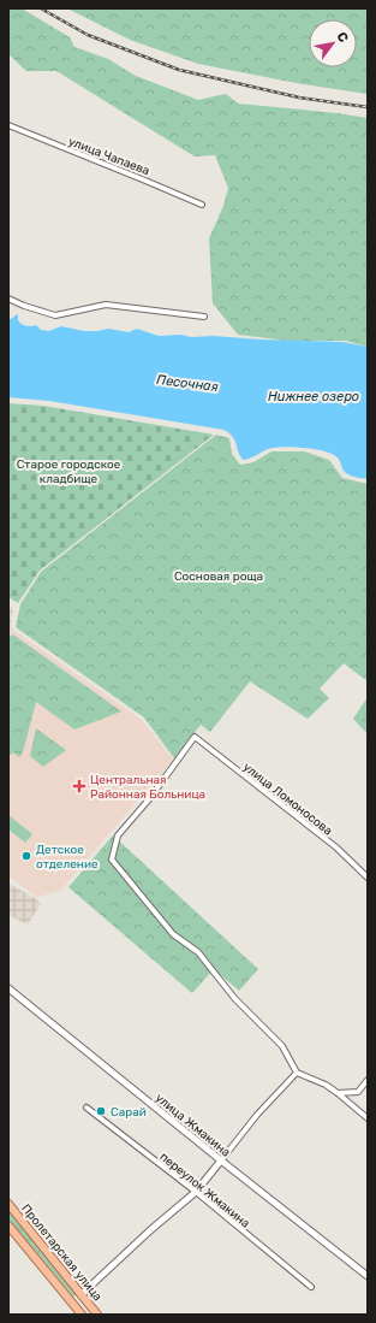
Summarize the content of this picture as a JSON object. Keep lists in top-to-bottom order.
{
  "streets": {
    "main road": ["Пролетарская улица"],
    "street": [
      "улица Чапаева",
      "улица Ломоносова",
      "улица Жмакина",
      "переулок Жмакина"
    ]
  },
  "water": ["Песочная", "Нижнее озеро"],
  "parks": ["Старое городское кладбище", "Сосновая роща"],
  "places": {
    "health": ["Центральная Районная Больница"],
    "other": ["Детское отделение", "Сарай"]
  },
  "north": "top right"
}
